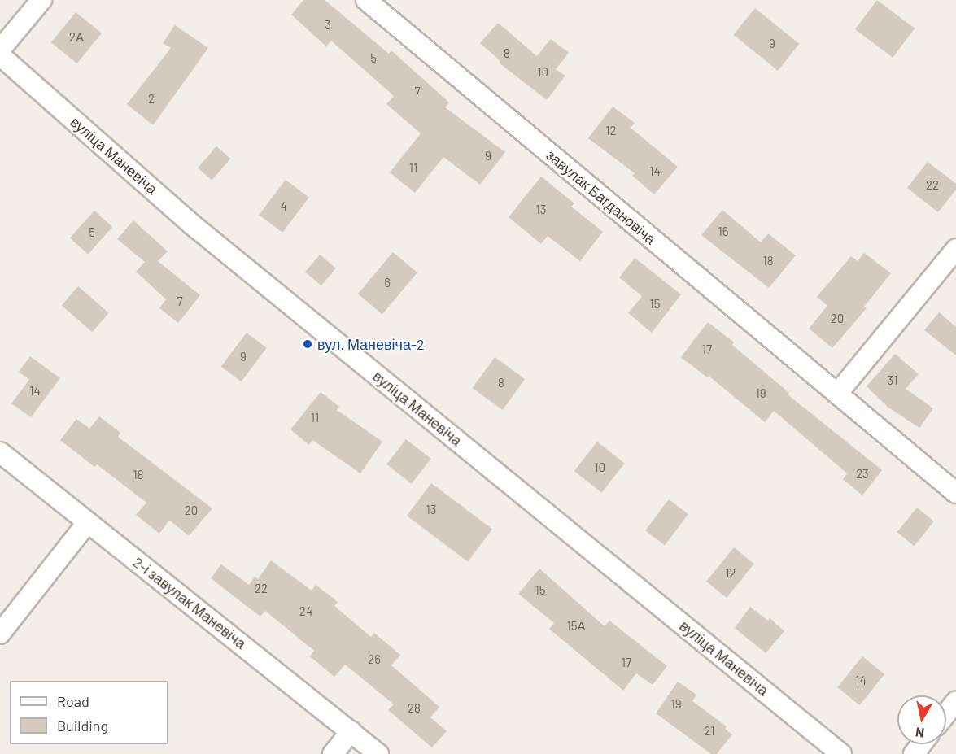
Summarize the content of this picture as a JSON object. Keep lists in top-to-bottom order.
{
  "streets": {
    "street": ["вуліца Маневіча", "завулак Багдановіча", "2-і завулак Маневіча"]
  },
  "places": ["вул. Маневіча-2"],
  "house_numbers": [
    "3",
    "2А",
    "9",
    "8",
    "5",
    "10",
    "7",
    "2",
    "12",
    "9",
    "11",
    "14",
    "22",
    "4",
    "13",
    "16",
    "5",
    "18",
    "6",
    "7",
    "15",
    "20",
    "17",
    "9",
    "31",
    "8",
    "14",
    "19",
    "11",
    "10",
    "23",
    "18",
    "13",
    "20",
    "12",
    "22",
    "15",
    "24",
    "15А",
    "26",
    "17",
    "14",
    "19",
    "28",
    "21"
  ],
  "legend": ["Road", "Building"],
  "north": "bottom"
}
